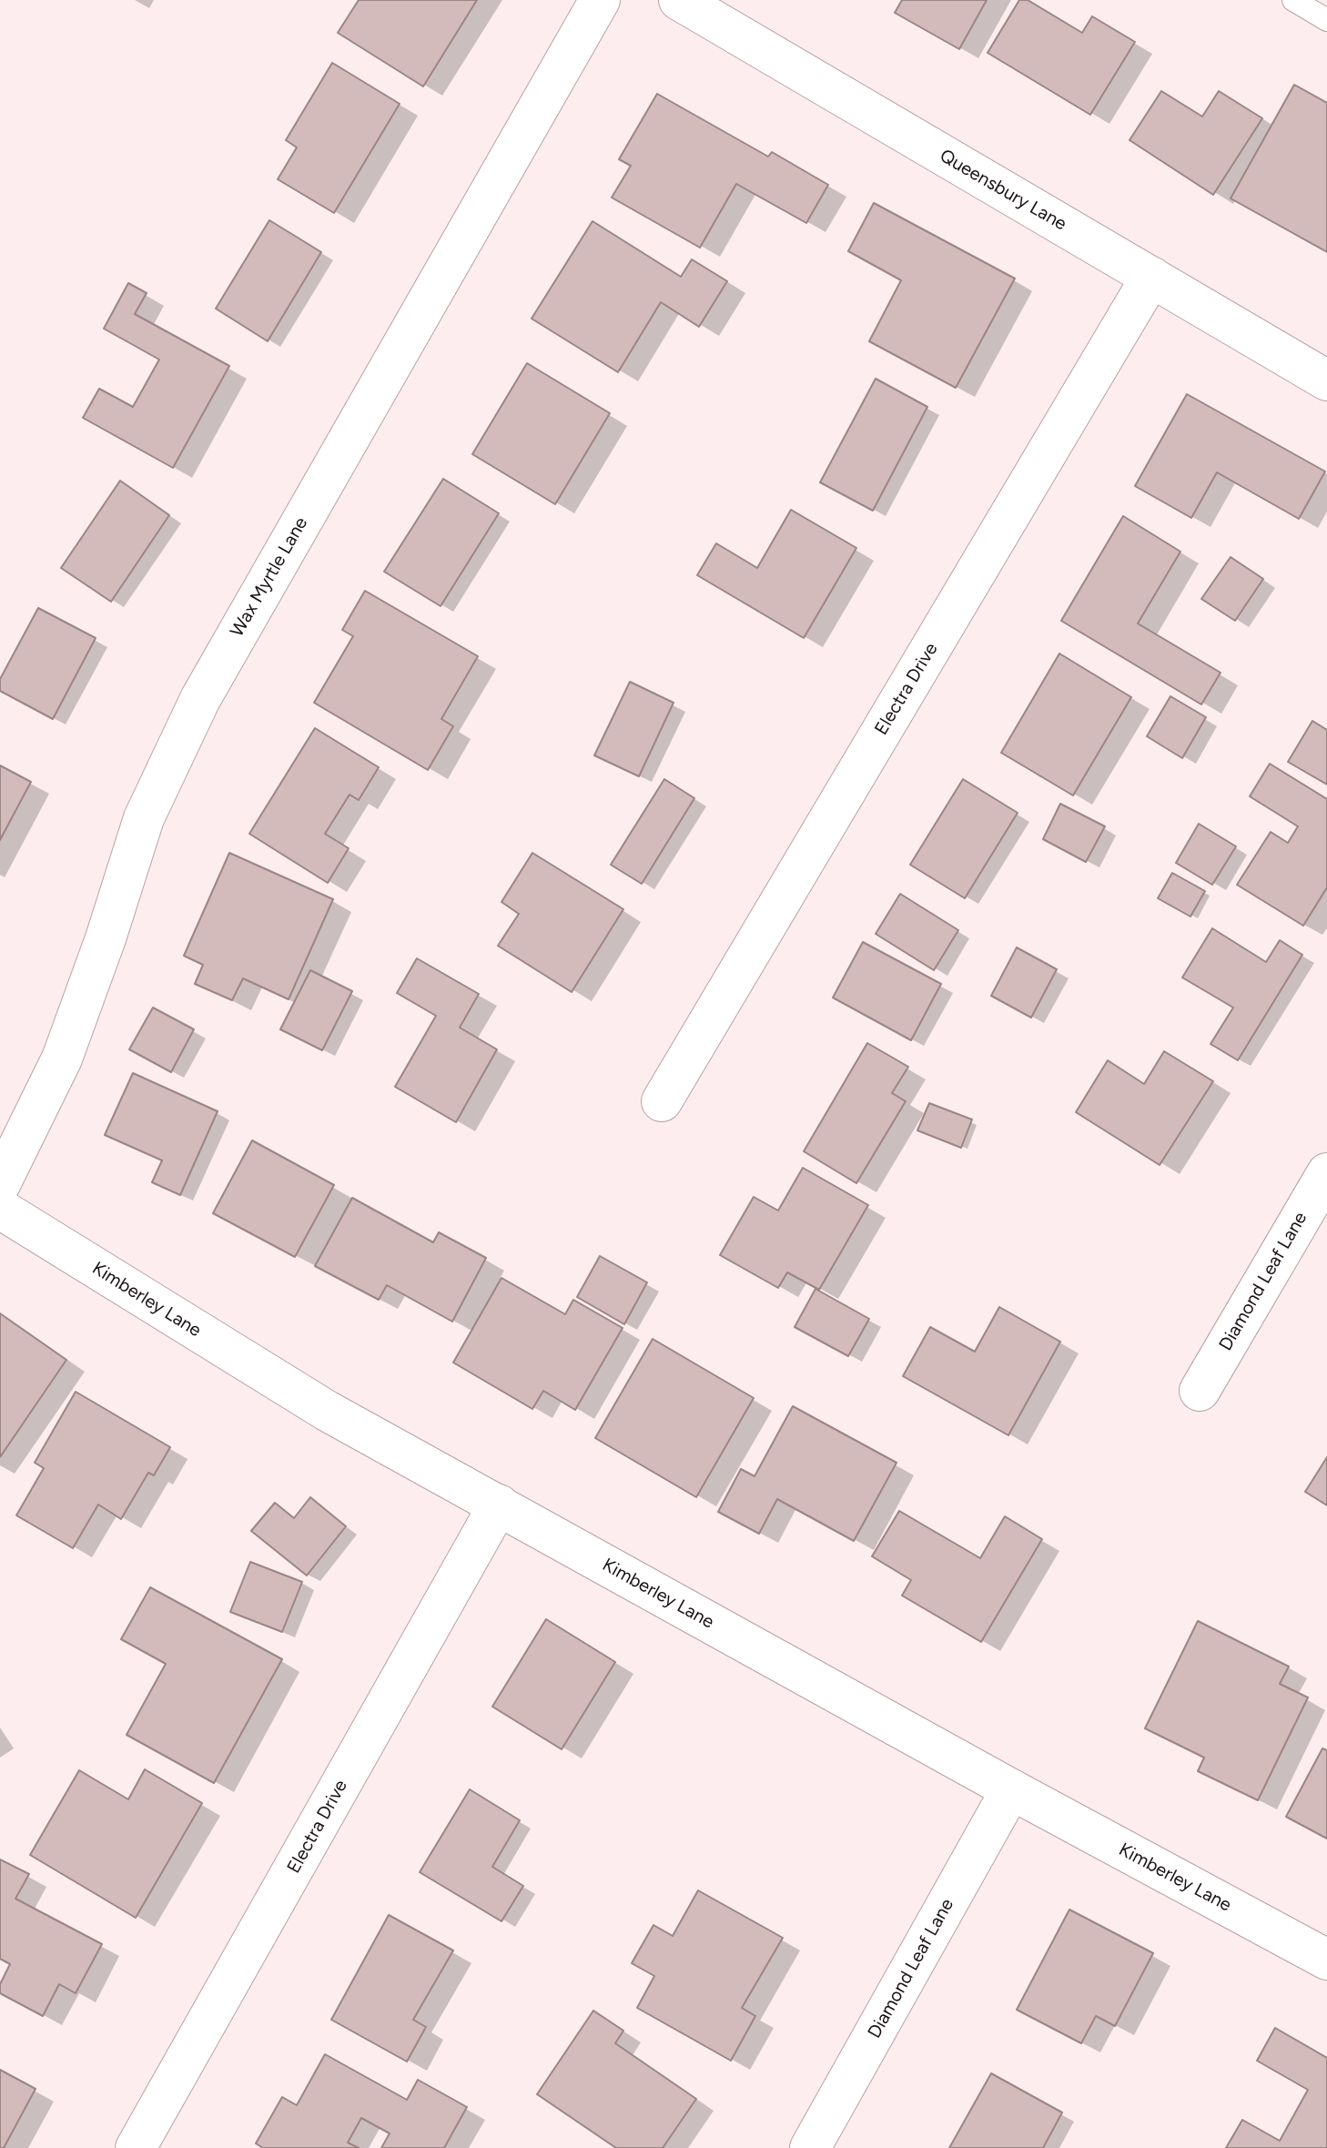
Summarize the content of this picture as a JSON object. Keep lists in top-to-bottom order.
{
  "streets": {
    "street": [
      "Queensbury Lane",
      "Wax Myrtle Lane",
      "Electra Drive",
      "Diamond Leaf Lane",
      "Kimberley Lane"
    ]
  },
  "crossings": [
    ["Queensbury Lane", "Electra Drive"],
    ["Electra Drive", "Kimberley Lane"],
    ["Diamond Leaf Lane", "Kimberley Lane"]
  ]
}
